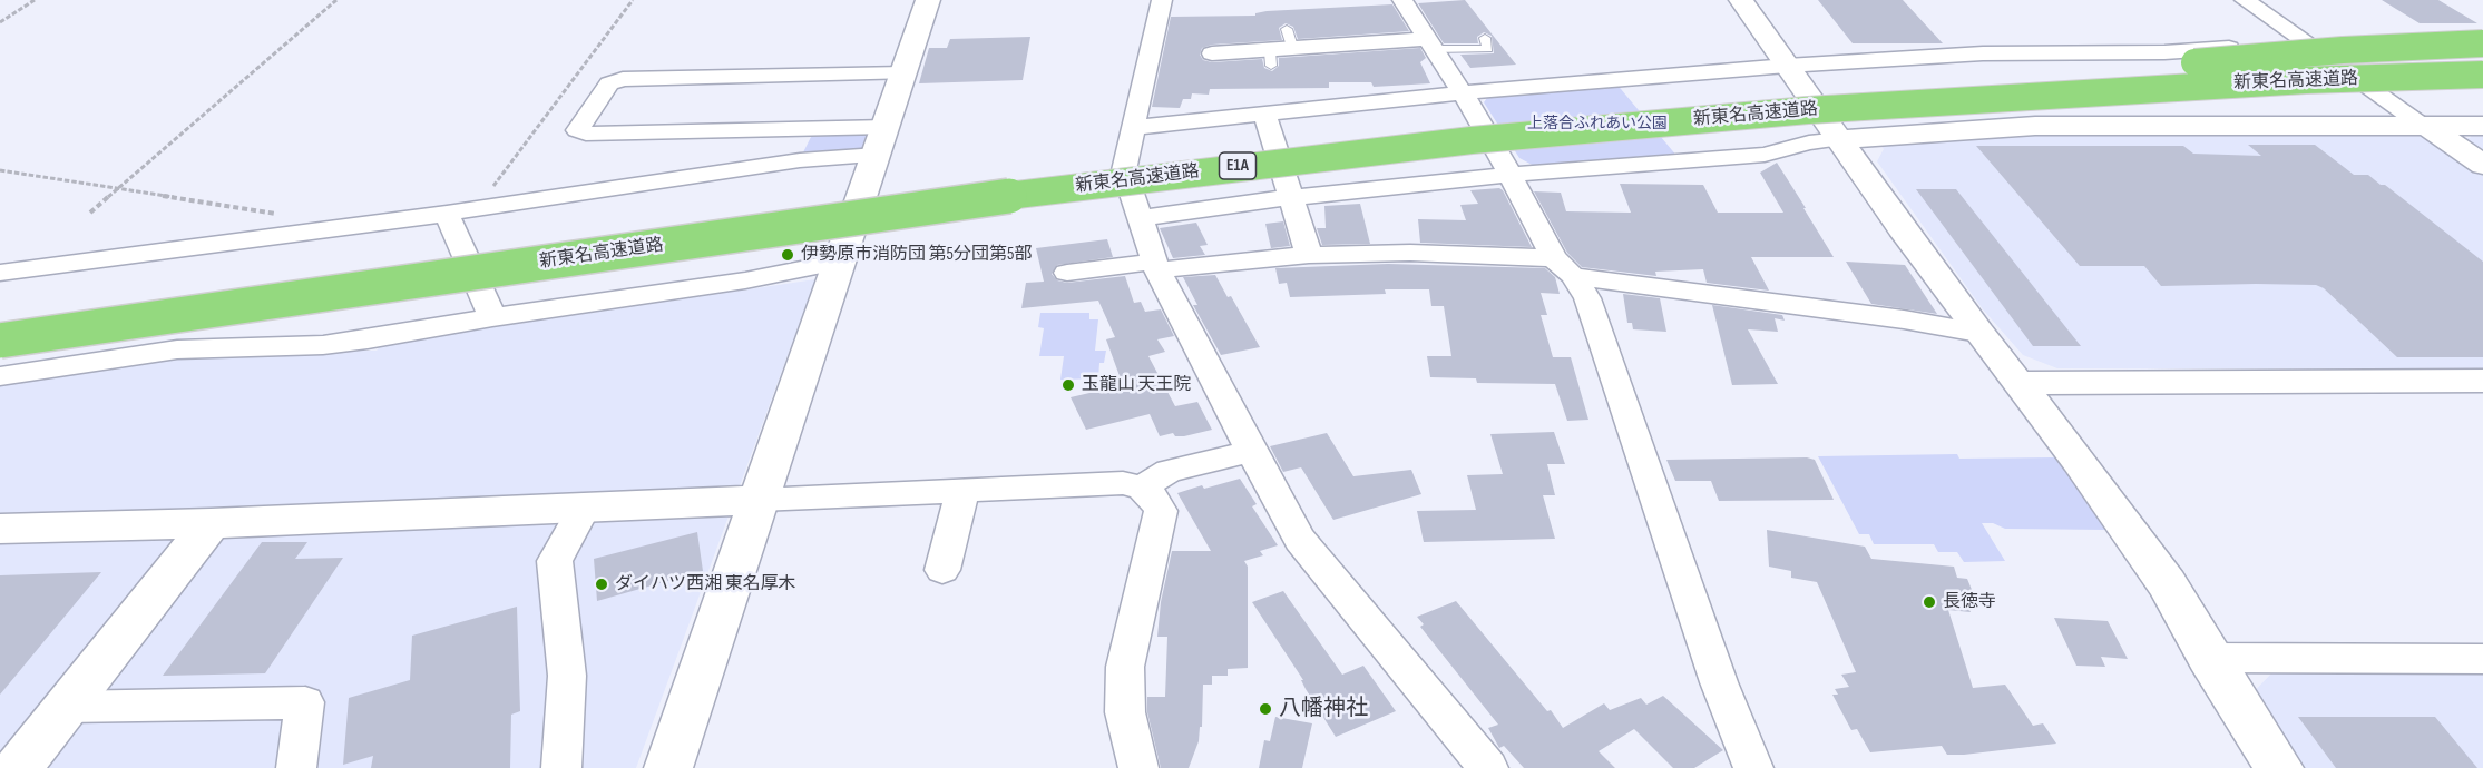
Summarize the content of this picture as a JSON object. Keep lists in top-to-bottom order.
{
  "streets": {
    "highway": ["新東名高速道路", "E1A"]
  },
  "parks": ["上落合ふれあい公園"],
  "places": [
    "伊勢原市消防団 第5分団第5部",
    "玉龍山 天王院",
    "ダイハツ西湘 東名厚木",
    "長徳寺",
    "八幡神社"
  ]
}
